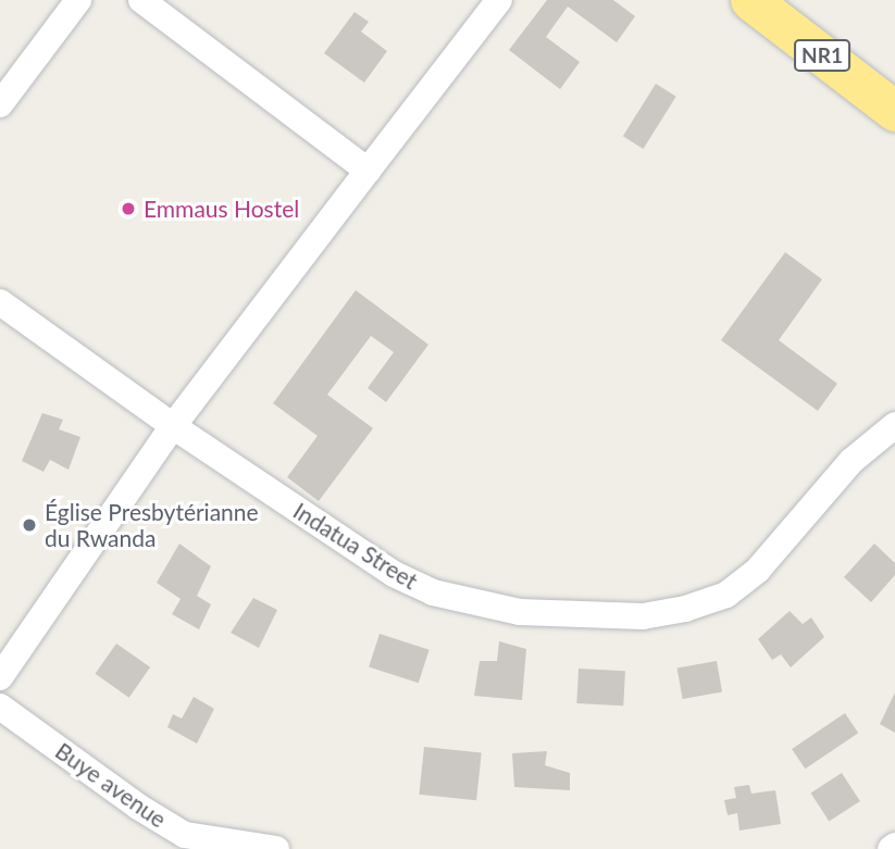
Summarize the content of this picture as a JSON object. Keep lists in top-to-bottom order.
{
  "streets": {
    "highway": ["NR1"],
    "street": ["Indatua Street", "Buye avenue"]
  },
  "places": ["Emmaus Hostel", "Église Presbytérianne du Rwanda"]
}
